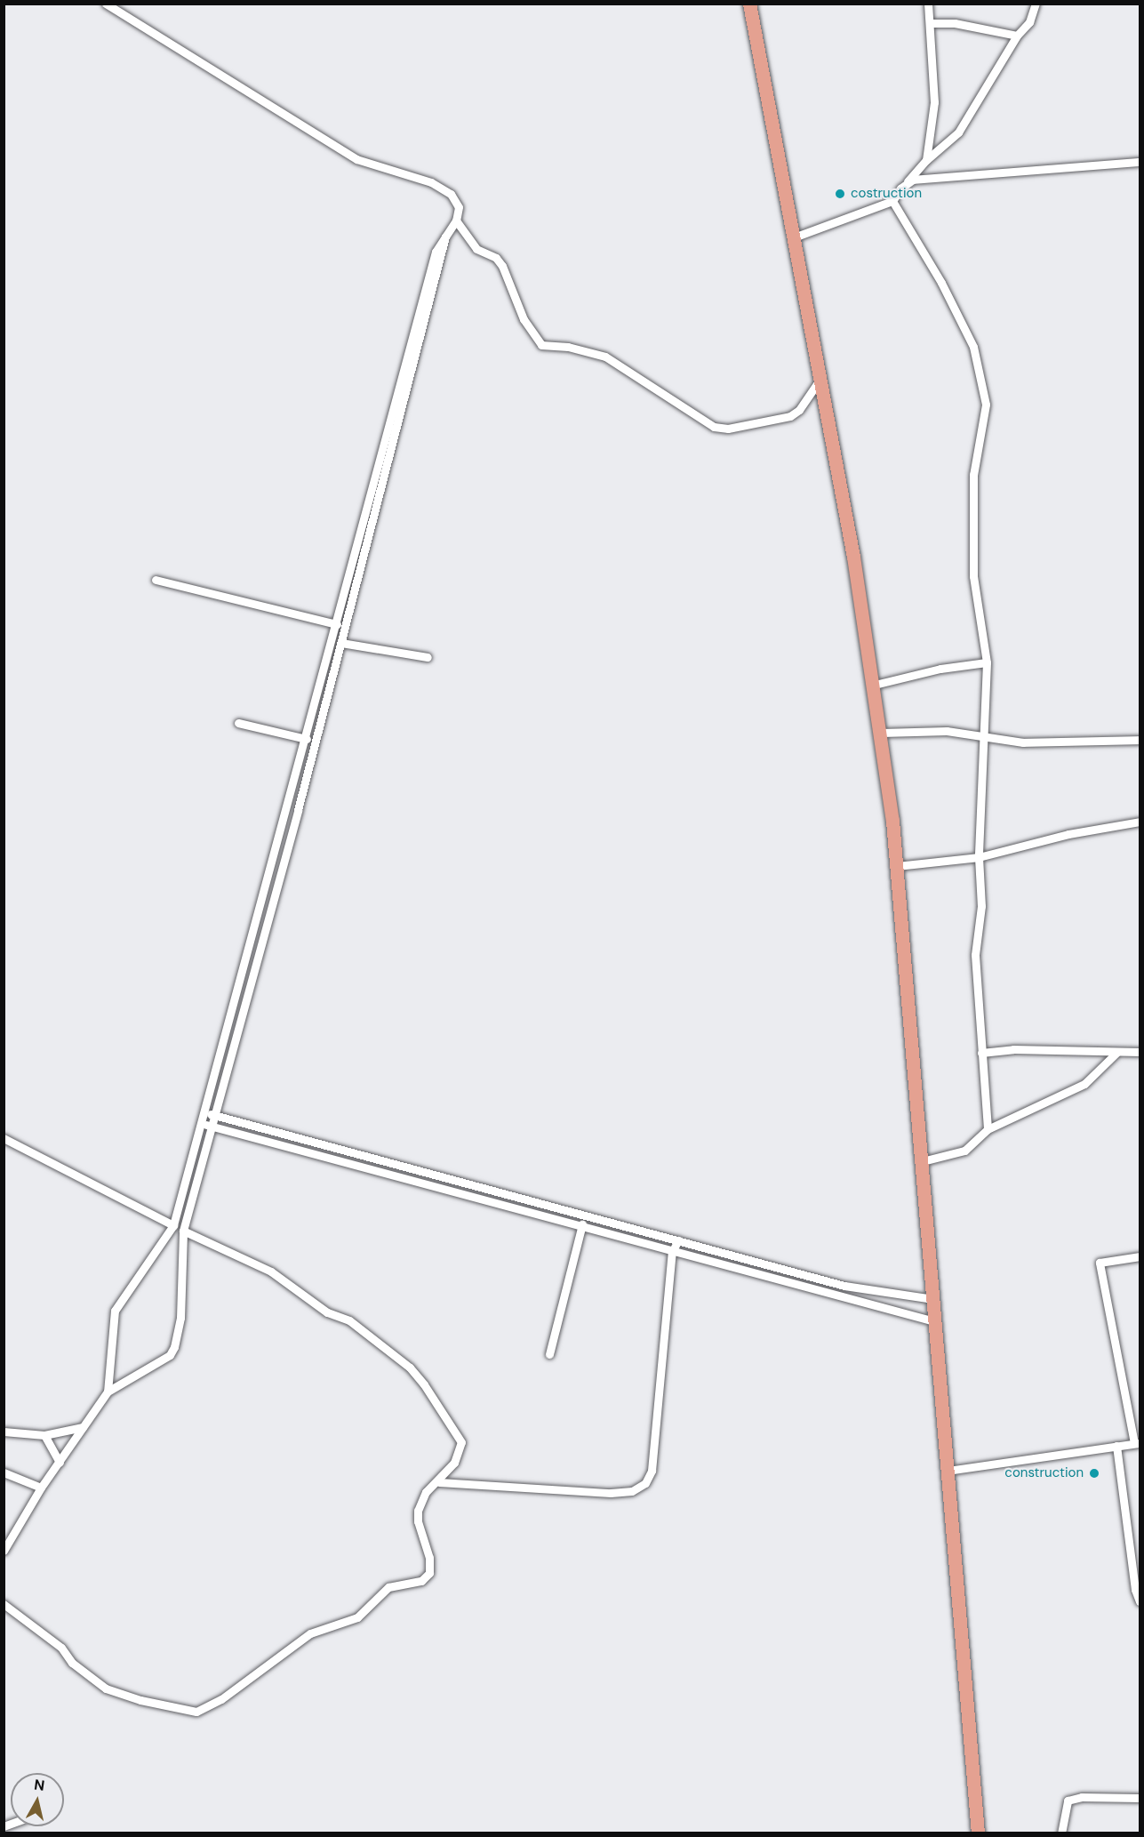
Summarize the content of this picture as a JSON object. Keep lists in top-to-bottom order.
{
  "places": ["costruction", "construction"],
  "north": "top"
}
